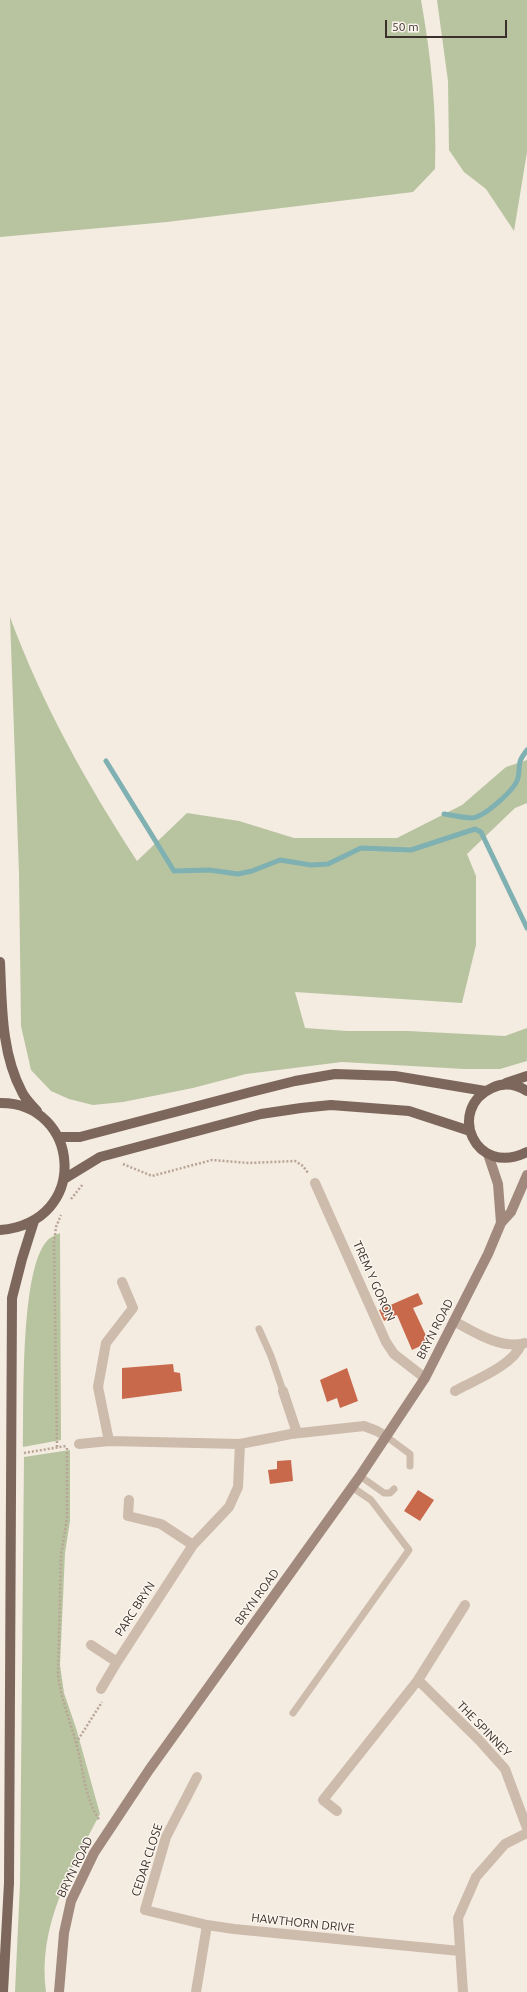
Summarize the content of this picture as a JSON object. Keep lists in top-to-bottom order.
{
  "streets": {
    "street": [
      "TREM Y GORON",
      "BRYN ROAD",
      "PARC BRYN",
      "THE SPINNEY",
      "CEDAR CLOSE",
      "HAWTHORN DRIVE"
    ]
  },
  "crossings": [
    ["TREM Y GORON", "BRYN ROAD"],
    ["CEDAR CLOSE", "HAWTHORN DRIVE"]
  ],
  "scale_bar": "50 m"
}
